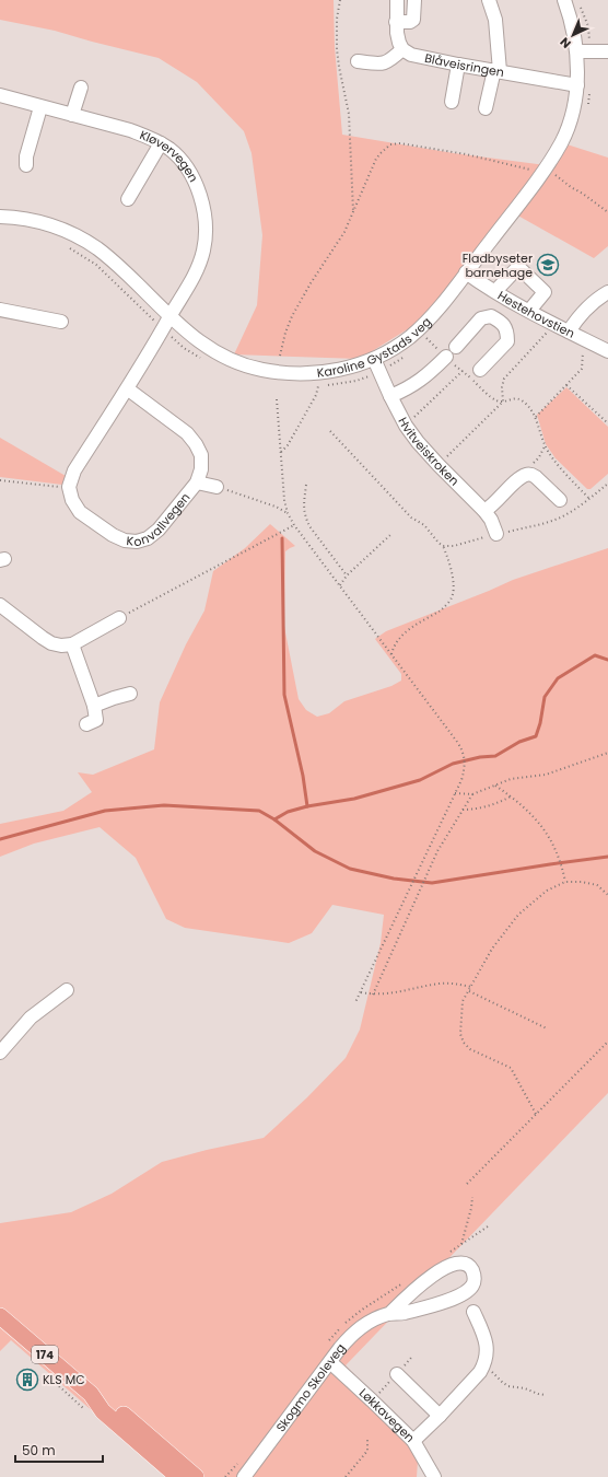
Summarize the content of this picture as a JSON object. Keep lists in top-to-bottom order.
{
  "streets": {
    "main road": ["174"],
    "street": [
      "Blåveisringen",
      "Kløvervegen",
      "Hestehovstien",
      "Karoline Gystads veg",
      "Hvitveiskroken",
      "Konvallvegen",
      "Skogmo Skoleveg",
      "Løkkavegen"
    ]
  },
  "crossings": [
    ["Blåveisringen", "Karoline Gystads veg"],
    ["Kløvervegen", "Karoline Gystads veg"],
    ["Hestehovstien", "Karoline Gystads veg"],
    ["Karoline Gystads veg", "Hvitveiskroken"],
    ["Skogmo Skoleveg", "Løkkavegen"]
  ],
  "places": {
    "school or university": ["Fladbyseter barnehage"],
    "building": ["KLS MC"]
  },
  "scale_bar": "50 m",
  "north": "bottom left"
}
